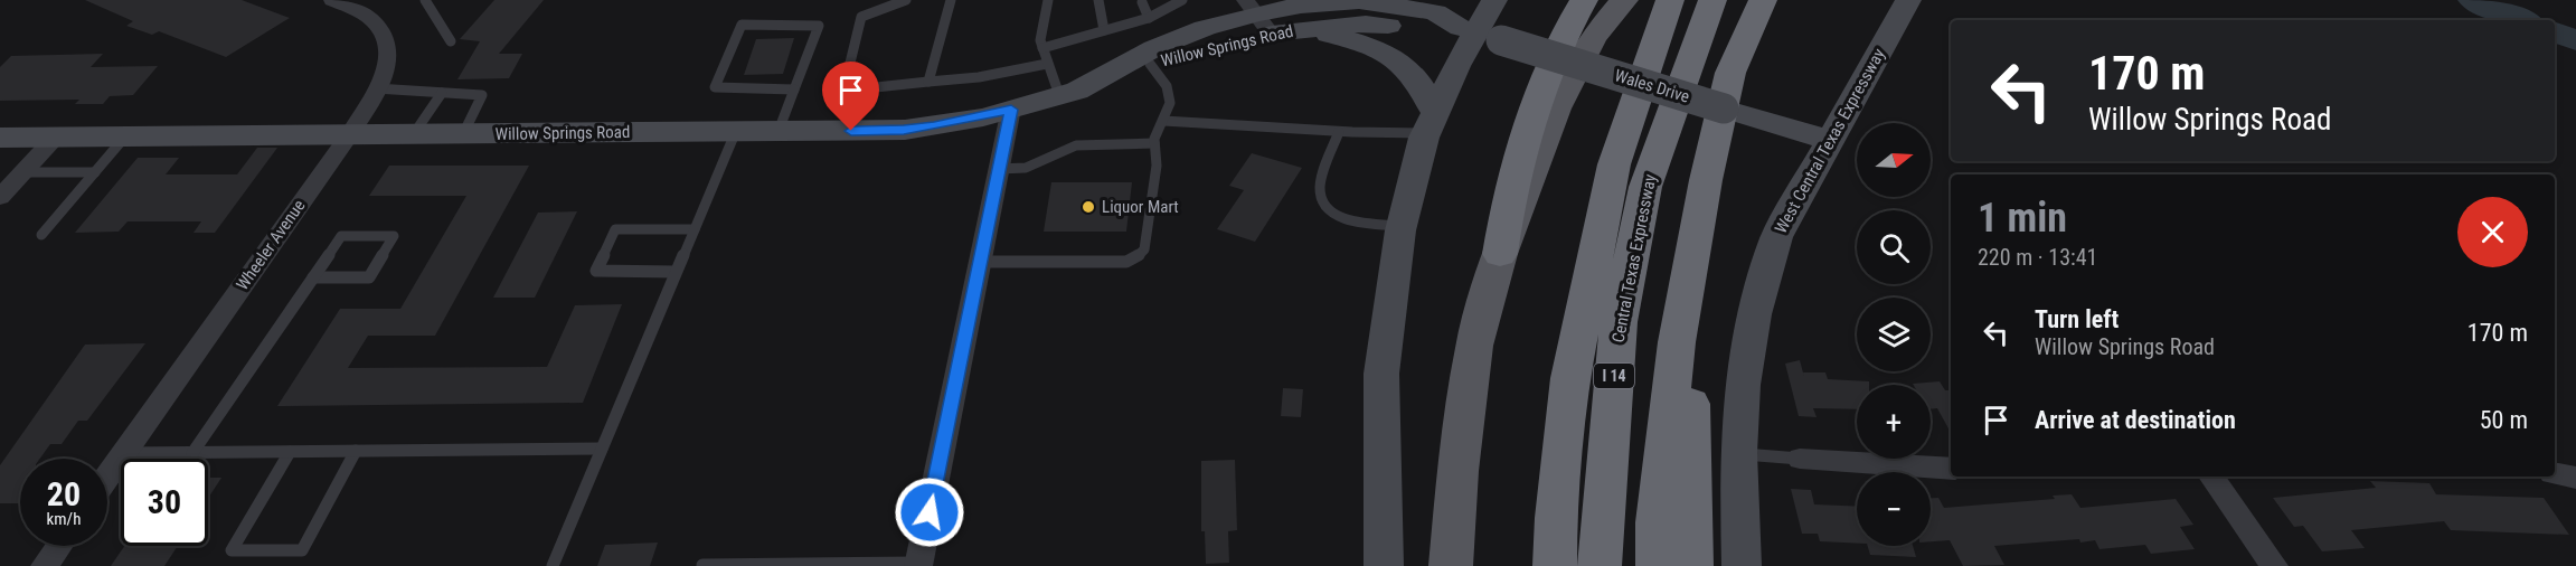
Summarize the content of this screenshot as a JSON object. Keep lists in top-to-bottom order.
{
  "streets": {
    "highway": ["Central Texas Expressway", "I 14"],
    "street": [
      "Willow Springs Road",
      "Wales Drive",
      "West Central Texas Expressway",
      "Wheeler Avenue"
    ]
  },
  "crossings": [
    ["Willow Springs Road", "Wales Drive"],
    ["Willow Springs Road", "Wheeler Avenue"],
    ["Wales Drive", "West Central Texas Expressway"]
  ],
  "places": ["Liquor Mart"],
  "north": "right",
  "page": {
    "turn": ["170 m", "Willow Springs Road"],
    "map_buttons": ["+", "−"],
    "heading": ["1 min", "220 m · 13:41"],
    "list": [
      {
        "name": "Turn left",
        "note": "Willow Springs Road",
        "value": "170 m"
      },
      {
        "name": "Arrive at destination",
        "value": "50 m"
      }
    ],
    "speed": "20 km/h",
    "limit": "30"
  }
}
